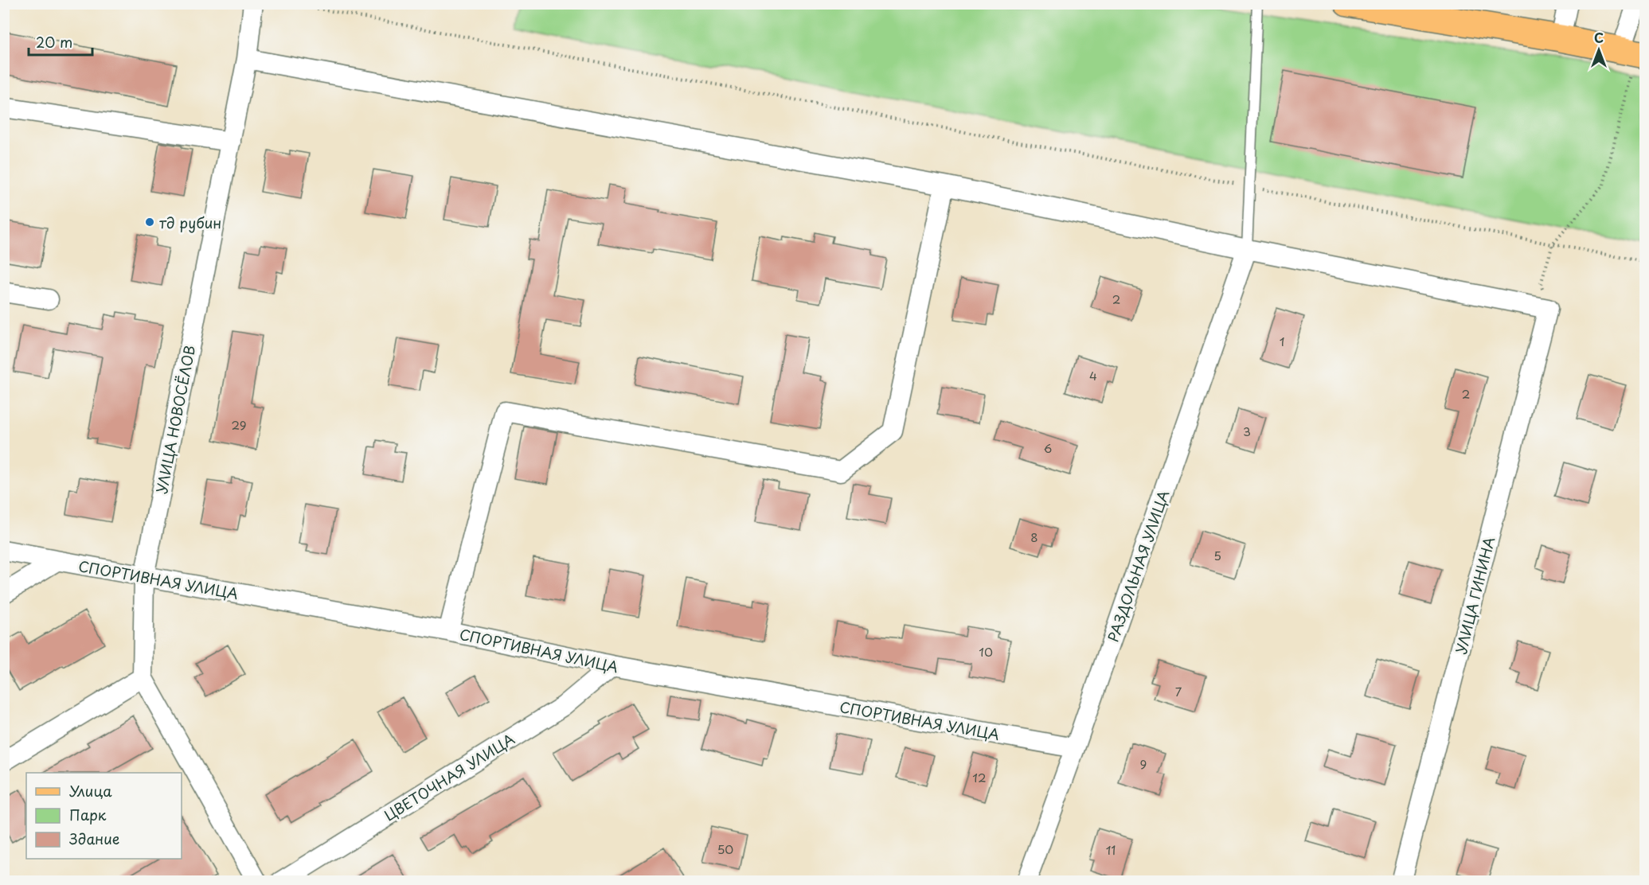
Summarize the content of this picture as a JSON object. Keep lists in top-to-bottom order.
{
  "streets": {
    "street": [
      "УЛИЦА НОВОСЁЛОВ",
      "РАЗДОЛЬНАЯ УЛИЦА",
      "СПОРТИВНАЯ УЛИЦА",
      "УЛИЦА ГИНИНА",
      "ЦВЕТОЧНАЯ УЛИЦА"
    ]
  },
  "crossings": [
    ["УЛИЦА НОВОСЁЛОВ", "СПОРТИВНАЯ УЛИЦА"],
    ["РАЗДОЛЬНАЯ УЛИЦА", "СПОРТИВНАЯ УЛИЦА"],
    ["СПОРТИВНАЯ УЛИЦА", "ЦВЕТОЧНАЯ УЛИЦА"]
  ],
  "places": ["тд рубин"],
  "house_numbers": [
    "2",
    "1",
    "4",
    "2",
    "29",
    "3",
    "6",
    "8",
    "5",
    "10",
    "7",
    "9",
    "12",
    "50",
    "11"
  ],
  "legend": ["Улица", "Парк", "Здание"],
  "scale_bar": "20 m",
  "north": "top"
}
